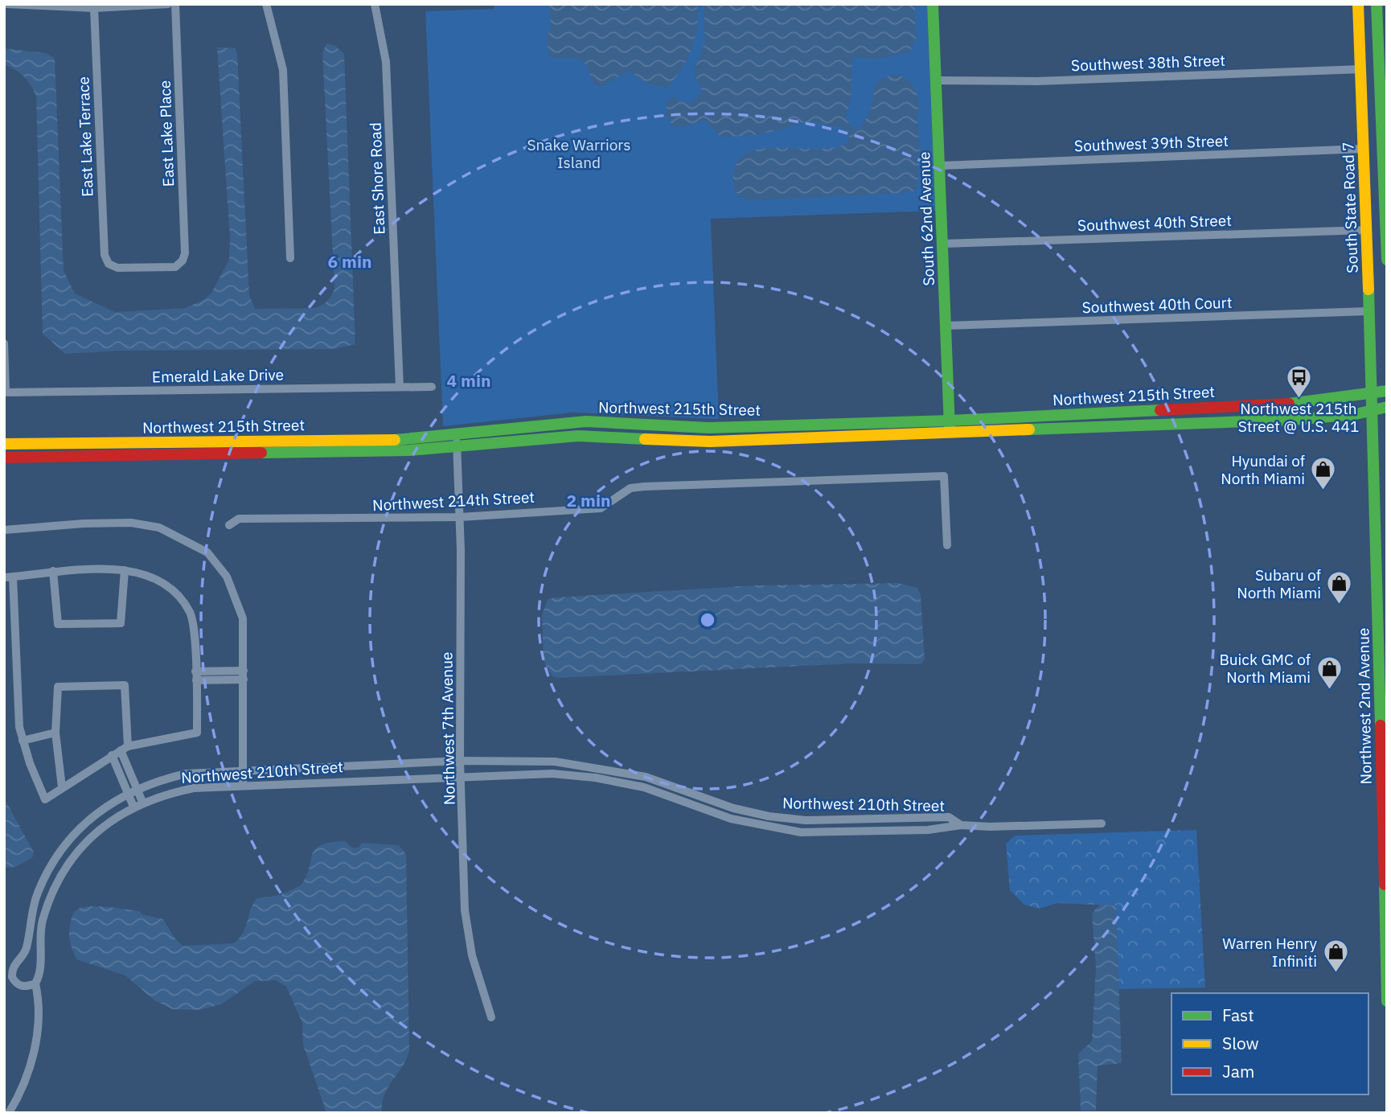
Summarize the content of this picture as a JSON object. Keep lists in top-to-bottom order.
{
  "streets": {
    "main road": [
      "South State Road 7",
      "South 62nd Avenue",
      "Northwest 215th Street",
      "Northwest 2nd Avenue"
    ],
    "street": [
      "Southwest 38th Street",
      "East Lake Place",
      "East Lake Terrace",
      "Southwest 39th Street",
      "East Shore Road",
      "Southwest 40th Street",
      "Southwest 40th Court",
      "Emerald Lake Drive",
      "Northwest 214th Street",
      "Northwest 7th Avenue",
      "Northwest 210th Street"
    ]
  },
  "crossings": [
    ["Southwest 38th Street", "South State Road 7"],
    ["Southwest 38th Street", "South 62nd Avenue"],
    ["East Lake Place", "East Lake Terrace"],
    ["Southwest 39th Street", "South State Road 7"],
    ["Southwest 39th Street", "South 62nd Avenue"],
    ["East Shore Road", "Emerald Lake Drive"],
    ["South State Road 7", "Southwest 40th Street"],
    ["South State Road 7", "Southwest 40th Court"],
    ["South State Road 7", "Northwest 215th Street"],
    ["South State Road 7", "Northwest 2nd Avenue"],
    ["South 62nd Avenue", "Southwest 40th Street"],
    ["South 62nd Avenue", "Southwest 40th Court"],
    ["South 62nd Avenue", "Northwest 215th Street"],
    ["Northwest 215th Street", "Northwest 2nd Avenue"],
    ["Northwest 215th Street", "Northwest 7th Avenue"],
    ["Northwest 214th Street", "Northwest 7th Avenue"],
    ["Northwest 7th Avenue", "Northwest 210th Street"]
  ],
  "parks": ["Snake Warriors Island"],
  "places": {
    "bus stop": ["Northwest 215th Street @ U.S. 441"],
    "shop": [
      "Hyundai of North Miami",
      "Subaru of North Miami",
      "Buick GMC of North Miami",
      "Warren Henry Infiniti"
    ]
  },
  "legend": ["Fast", "Slow", "Jam"],
  "rings": ["6 min", "4 min", "2 min"]
}
